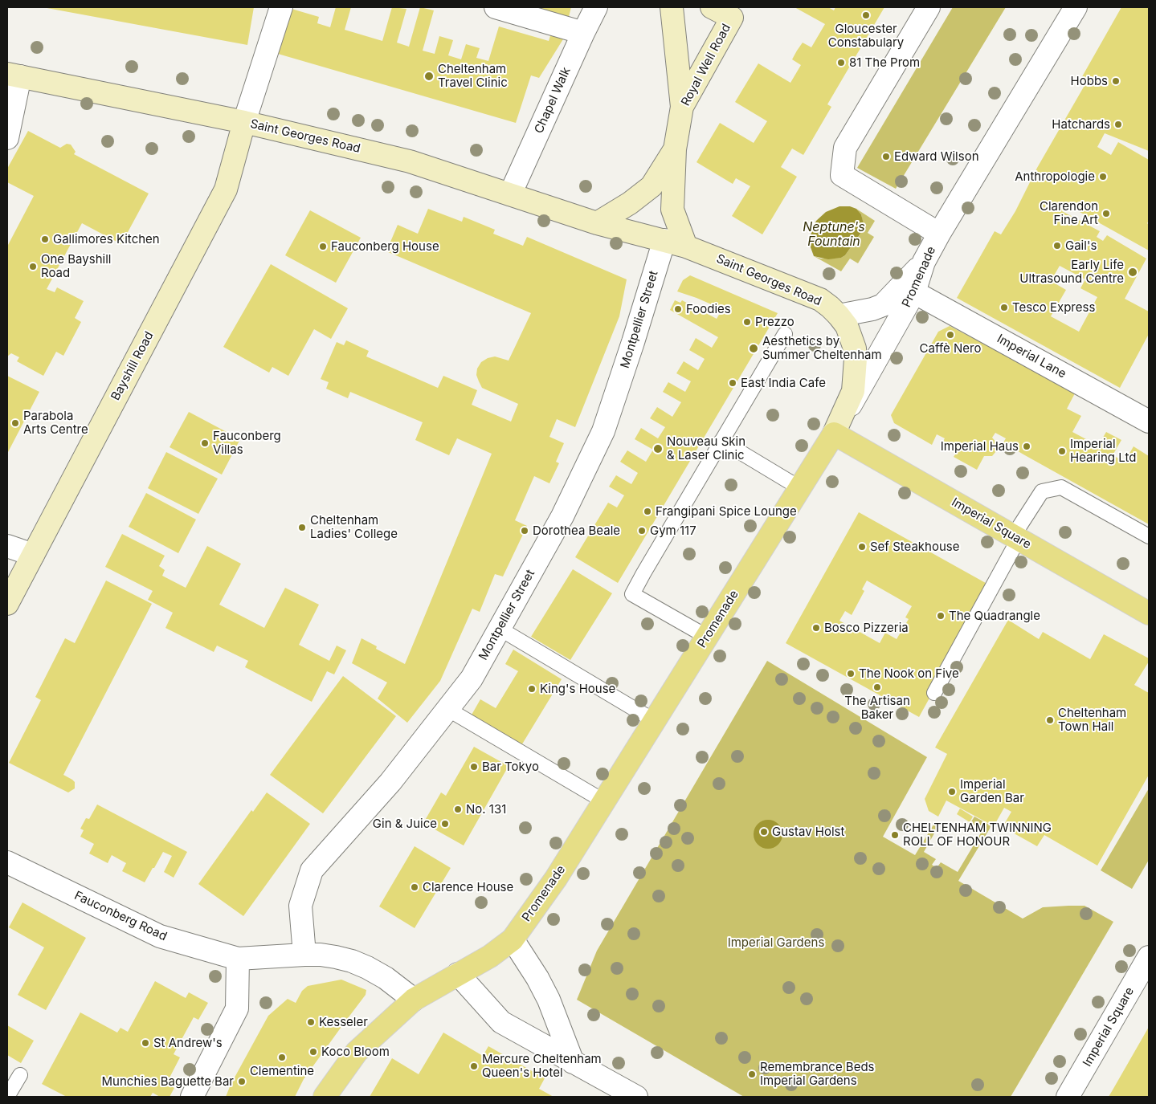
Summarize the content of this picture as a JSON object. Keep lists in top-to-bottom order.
{
  "streets": {
    "main road": ["Promenade", "Imperial Square"],
    "street": [
      "Royal Well Road",
      "Chapel Walk",
      "Saint Georges Road",
      "Montpellier Street",
      "Imperial Lane",
      "Bayshill Road",
      "Fauconberg Road"
    ]
  },
  "crossings": [
    ["Royal Well Road", "Saint Georges Road"],
    ["Chapel Walk", "Saint Georges Road"],
    ["Saint Georges Road", "Promenade"],
    ["Saint Georges Road", "Montpellier Street"],
    ["Saint Georges Road", "Bayshill Road"],
    ["Saint Georges Road", "Imperial Square"],
    ["Promenade", "Imperial Lane"],
    ["Promenade", "Imperial Square"]
  ],
  "water": ["Neptune's Fountain"],
  "parks": ["Imperial Gardens"],
  "places": [
    "Gloucester Constabulary",
    "81 The Prom",
    "Cheltenham Travel Clinic",
    "Hobbs",
    "Hatchards",
    "Edward Wilson",
    "Anthropologie",
    "Clarendon Fine Art",
    "Gallimores Kitchen",
    "Gail's",
    "Fauconberg House",
    "One Bayshill Road",
    "Early Life Ultrasound Centre",
    "Tesco Express",
    "Foodies",
    "Prezzo",
    "Caffè Nero",
    "Aesthetics by Summer Cheltenham",
    "East India Cafe",
    "Parabola Arts Centre",
    "Fauconberg Villas",
    "Imperial Haus",
    "Nouveau Skin & Laser Clinic",
    "Imperial Hearing Ltd",
    "Frangipani Spice Lounge",
    "Cheltenham Ladies' College",
    "Dorothea Beale",
    "Gym 117",
    "Sef Steakhouse",
    "The Quadrangle",
    "Bosco Pizzeria",
    "The Nook on Five",
    "The Artisan Baker",
    "King's House",
    "Cheltenham Town Hall",
    "Bar Tokyo",
    "Imperial Garden Bar",
    "No. 131",
    "Gin & Juice",
    "Gustav Holst",
    "CHELTENHAM TWINNING ROLL OF HONOUR",
    "Clarence House",
    "Kesseler",
    "St Andrew's",
    "Koco Bloom",
    "Clementine",
    "Mercure Cheltenham Queen's Hotel",
    "Remembrance Beds Imperial Gardens",
    "Munchies Baguette Bar"
  ]
}
